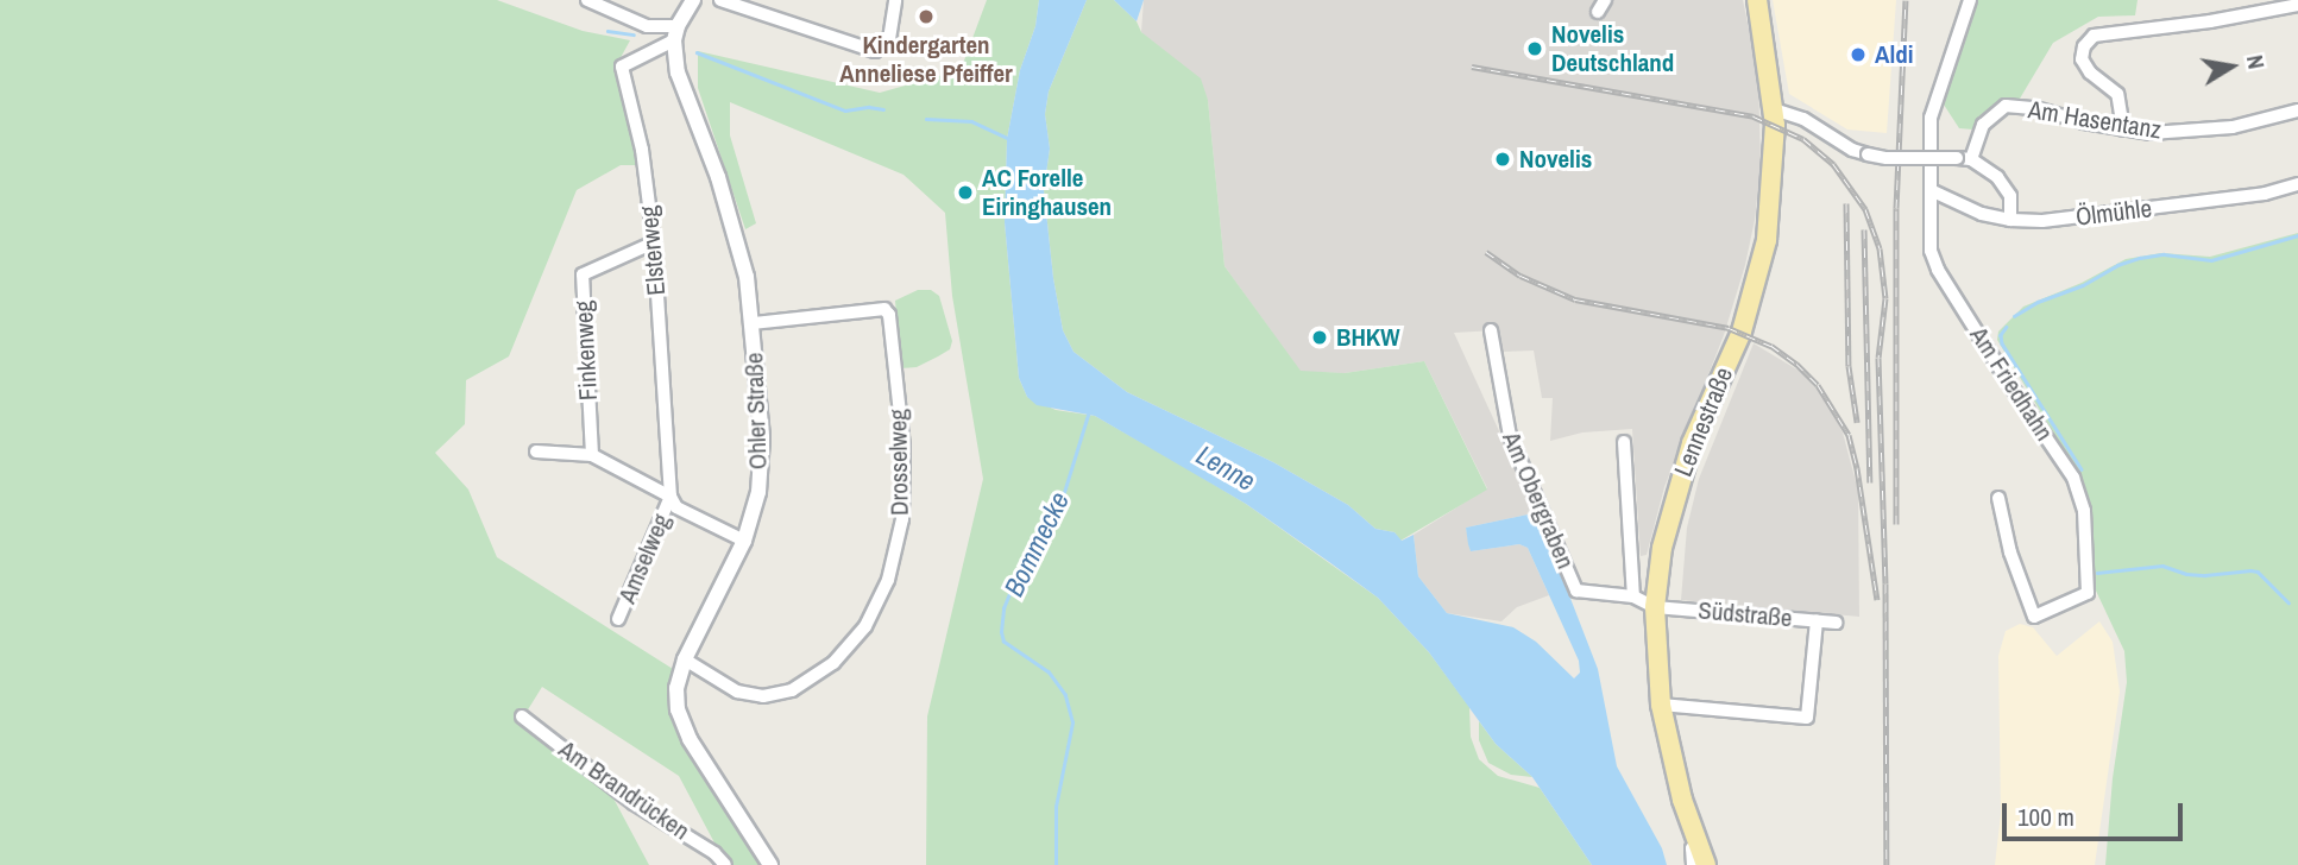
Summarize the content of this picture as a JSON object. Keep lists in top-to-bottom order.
{
  "streets": {
    "main road": ["Lennestraße"],
    "street": [
      "Am Hasentanz",
      "Ölmühle",
      "Elsterweg",
      "Finkenweg",
      "Am Friedhahn",
      "Ohler Straße",
      "Drosselweg",
      "Am Obergraben",
      "Amselweg",
      "Südstraße",
      "Am Brandrücken"
    ]
  },
  "crossings": [
    ["Ölmühle", "Am Friedhahn"],
    ["Elsterweg", "Finkenweg"],
    ["Elsterweg", "Ohler Straße"],
    ["Elsterweg", "Amselweg"],
    ["Finkenweg", "Amselweg"],
    ["Ohler Straße", "Drosselweg"],
    ["Ohler Straße", "Amselweg"],
    ["Lennestraße", "Am Obergraben"],
    ["Lennestraße", "Südstraße"],
    ["Am Obergraben", "Südstraße"]
  ],
  "water": ["Lenne", "Bommecke"],
  "places": [
    "Kindergarten Anneliese Pfeiffer",
    "Novelis Deutschland",
    "Aldi",
    "Novelis",
    "AC Forelle Eiringhausen",
    "BHKW"
  ],
  "scale_bar": "100 m",
  "north": "right"
}
